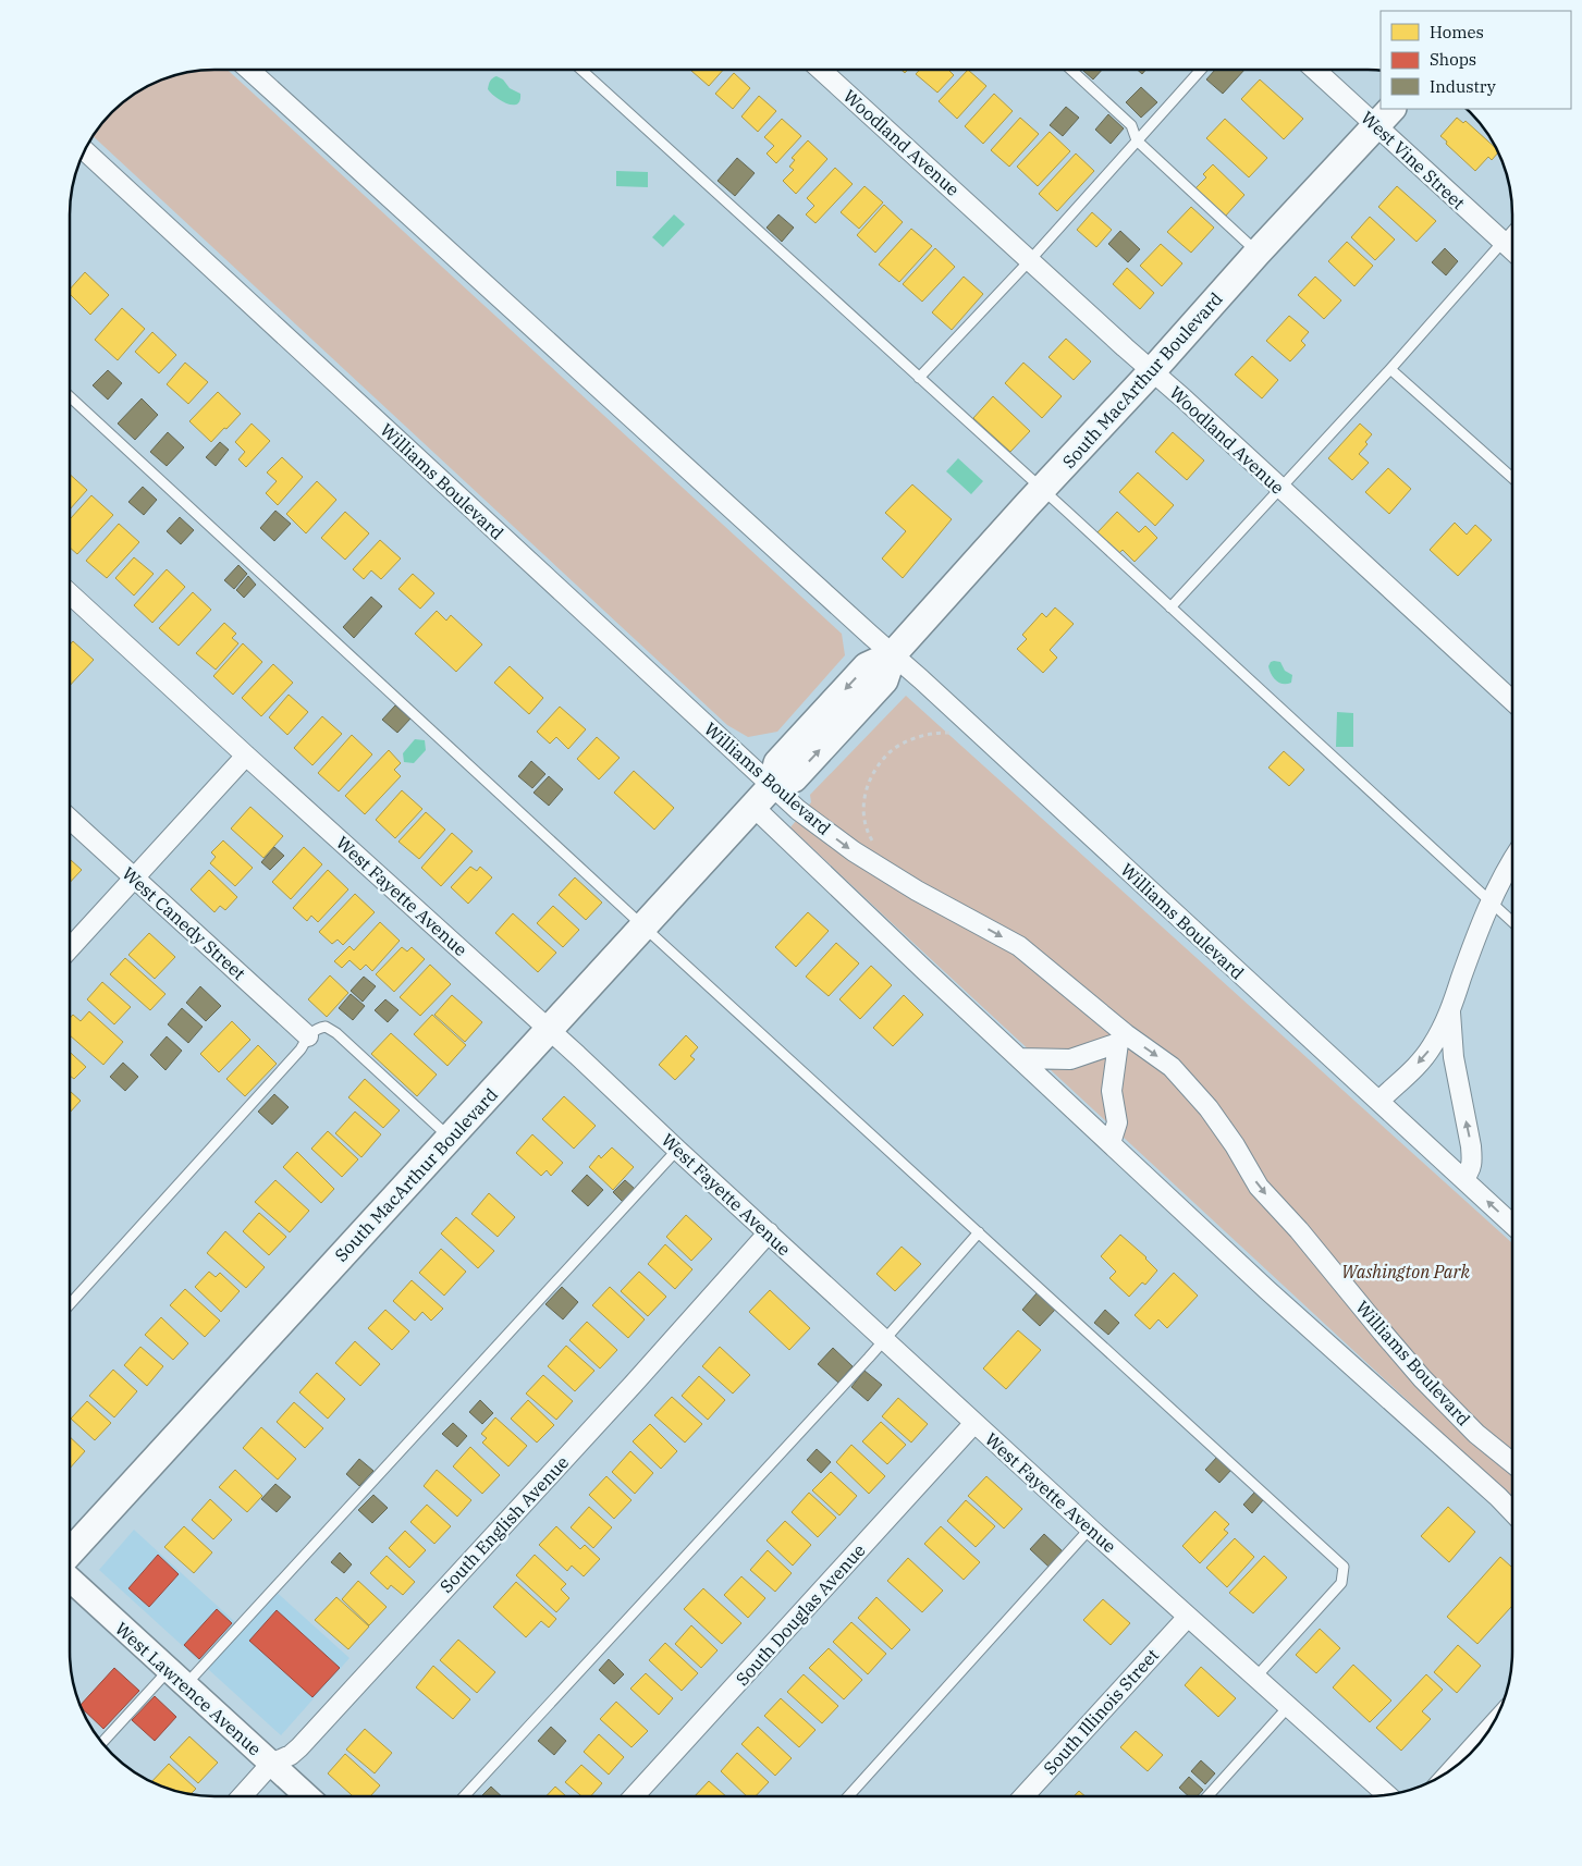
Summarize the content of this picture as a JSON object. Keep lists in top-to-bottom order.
{
  "streets": {
    "main road": ["South MacArthur Boulevard"],
    "street": [
      "Woodland Avenue",
      "West Vine Street",
      "Williams Boulevard",
      "West Fayette Avenue",
      "West Canedy Street",
      "South English Avenue",
      "South Douglas Avenue",
      "West Lawrence Avenue",
      "South Illinois Street"
    ]
  },
  "crossings": [
    ["Woodland Avenue", "South MacArthur Boulevard"],
    ["West Vine Street", "South MacArthur Boulevard"],
    ["South MacArthur Boulevard", "Williams Boulevard"],
    ["South MacArthur Boulevard", "West Fayette Avenue"],
    ["West Fayette Avenue", "South English Avenue"],
    ["West Fayette Avenue", "South Douglas Avenue"],
    ["West Fayette Avenue", "South Illinois Street"],
    ["South English Avenue", "West Lawrence Avenue"]
  ],
  "parks": ["Washington Park"],
  "legend": ["Homes", "Shops", "Industry"]
}
